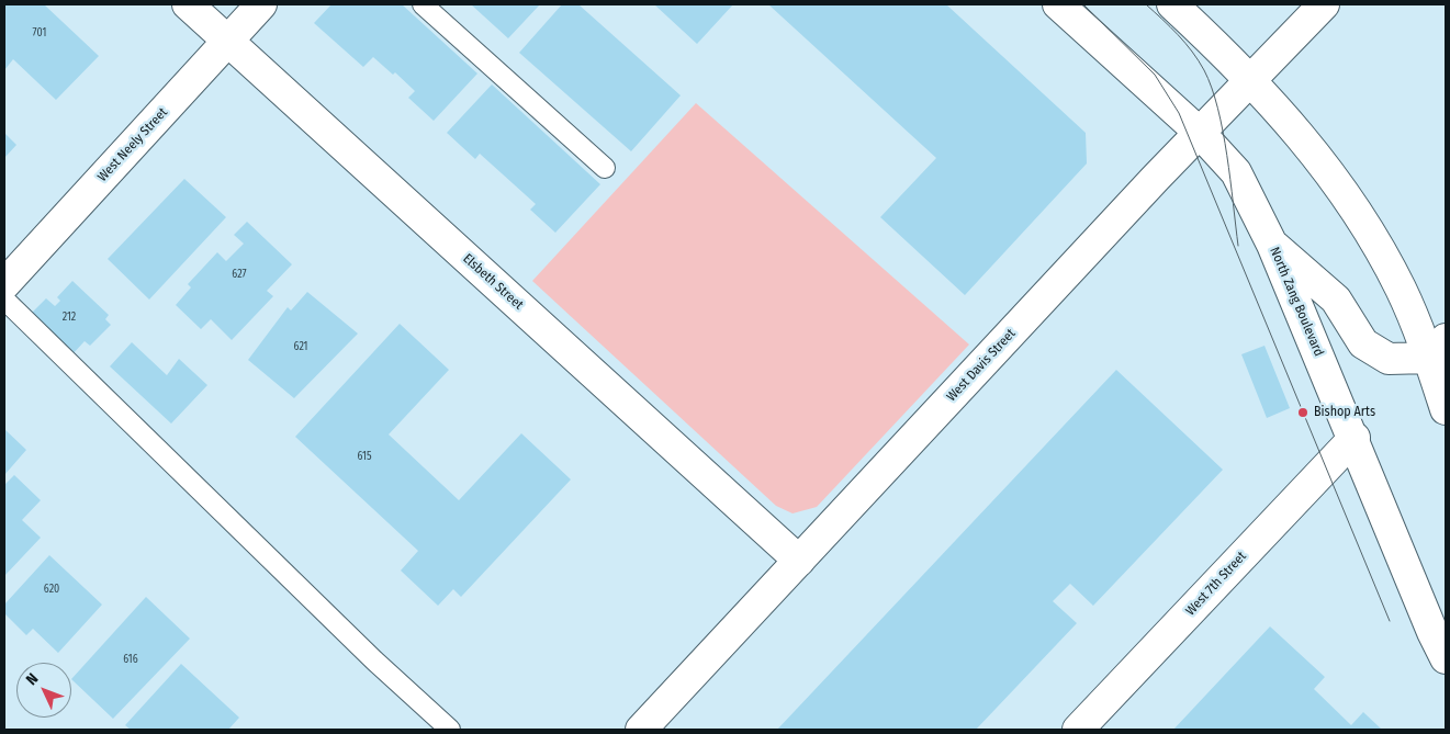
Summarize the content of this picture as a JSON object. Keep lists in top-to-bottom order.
{
  "streets": {
    "main road": [
      "West Neely Street",
      "Elsbeth Street",
      "North Zang Boulevard",
      "West Davis Street",
      "West 7th Street"
    ]
  },
  "crossings": [
    ["West Neely Street", "Elsbeth Street"],
    ["Elsbeth Street", "West Davis Street"],
    ["North Zang Boulevard", "West Davis Street"],
    ["North Zang Boulevard", "West 7th Street"]
  ],
  "places": ["Bishop Arts"],
  "house_numbers": [
    "701",
    "627",
    "212",
    "621",
    "615",
    "620",
    "616"
  ],
  "north": "top left"
}
